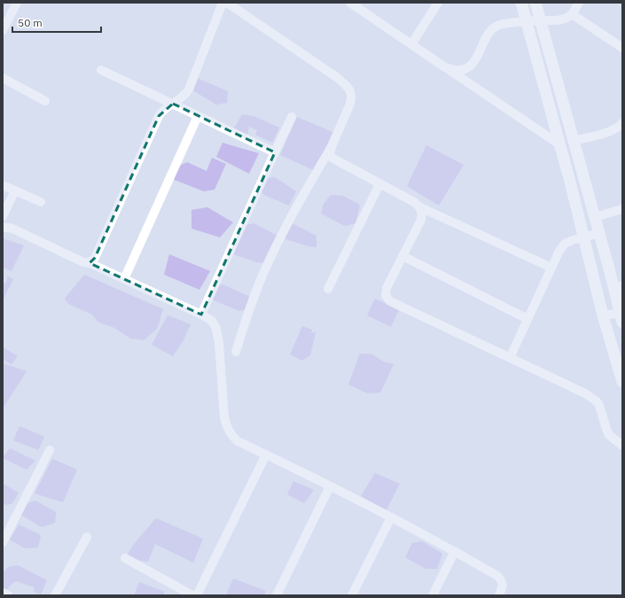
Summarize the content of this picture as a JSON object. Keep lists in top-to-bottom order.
{
  "scale_bar": "50 m"
}
